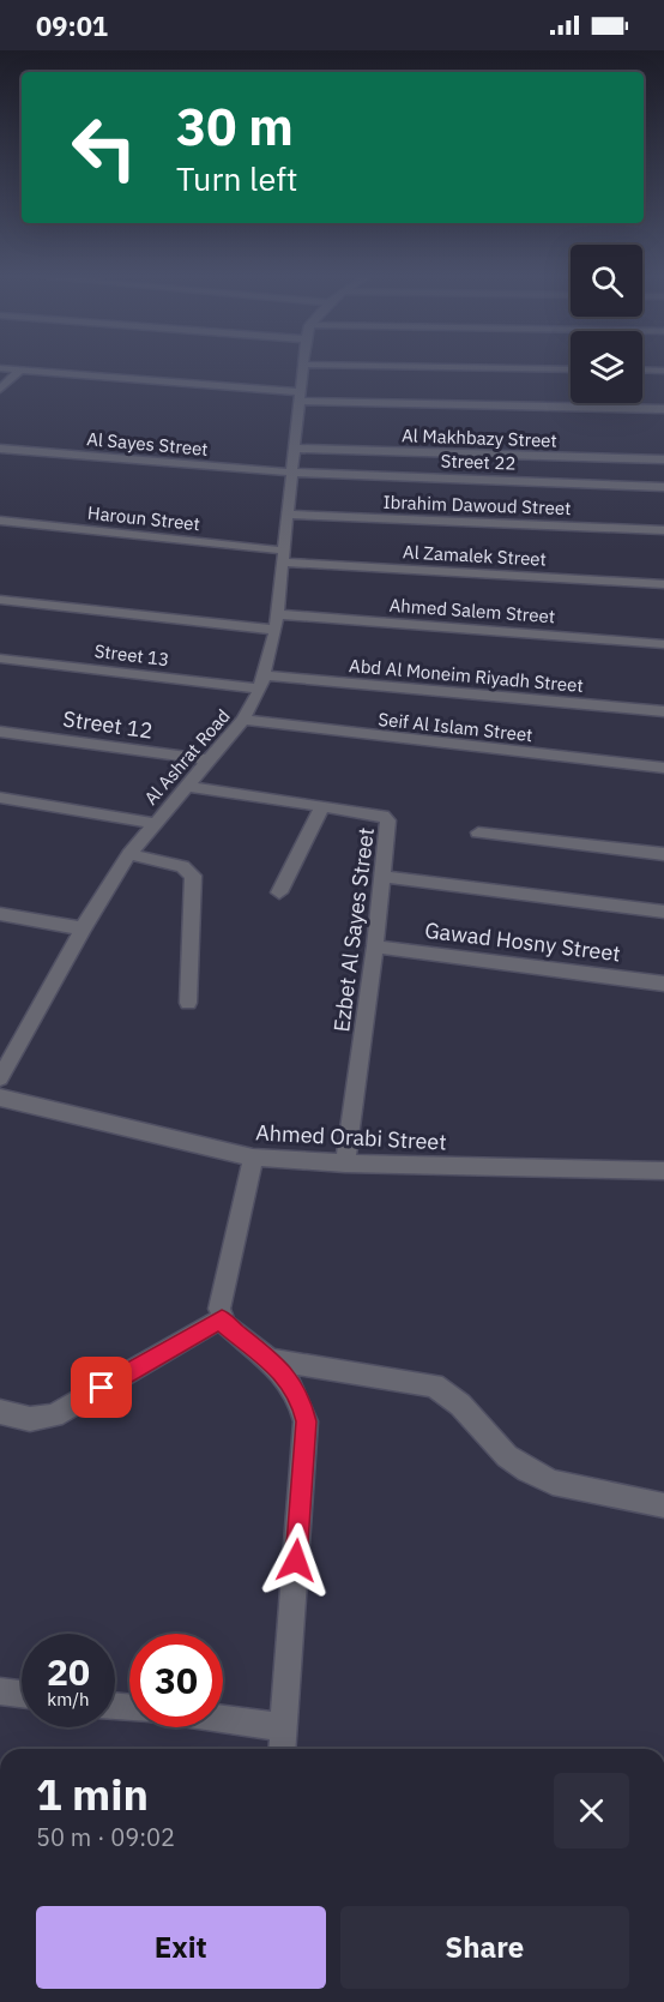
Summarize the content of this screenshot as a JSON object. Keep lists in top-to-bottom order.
{
  "streets": {
    "street": [
      "Al Makhbazy Street",
      "Al Sayes Street",
      "Street 22",
      "Ibrahim Dawoud Street",
      "Haroun Street",
      "Al Zamalek Street",
      "Ahmed Salem Street",
      "Street 13",
      "Abd Al Moneim Riyadh Street",
      "Street 12",
      "Seif Al Islam Street",
      "Al Ashrat Road",
      "Ezbet Al Sayes Street",
      "Gawad Hosny Street",
      "Ahmed Orabi Street"
    ]
  },
  "crossings": [
    ["Al Makhbazy Street", "Al Ashrat Road"],
    ["Al Sayes Street", "Street 22"],
    ["Al Sayes Street", "Al Ashrat Road"],
    ["Street 22", "Al Ashrat Road"],
    ["Ibrahim Dawoud Street", "Al Ashrat Road"],
    ["Haroun Street", "Al Zamalek Street"],
    ["Haroun Street", "Al Ashrat Road"],
    ["Al Zamalek Street", "Al Ashrat Road"],
    ["Ahmed Salem Street", "Al Ashrat Road"],
    ["Street 13", "Abd Al Moneim Riyadh Street"],
    ["Street 13", "Al Ashrat Road"],
    ["Abd Al Moneim Riyadh Street", "Al Ashrat Road"],
    ["Street 12", "Al Ashrat Road"],
    ["Seif Al Islam Street", "Al Ashrat Road"],
    ["Al Ashrat Road", "Ezbet Al Sayes Street"],
    ["Ezbet Al Sayes Street", "Gawad Hosny Street"],
    ["Ezbet Al Sayes Street", "Ahmed Orabi Street"]
  ],
  "page": {
    "status": "09:01",
    "turn": ["30 m", "Turn left"],
    "speed": "20 km/h",
    "limit": "30",
    "heading": ["1 min", "50 m · 09:02"],
    "buttons": ["Exit", "Share"]
  }
}
